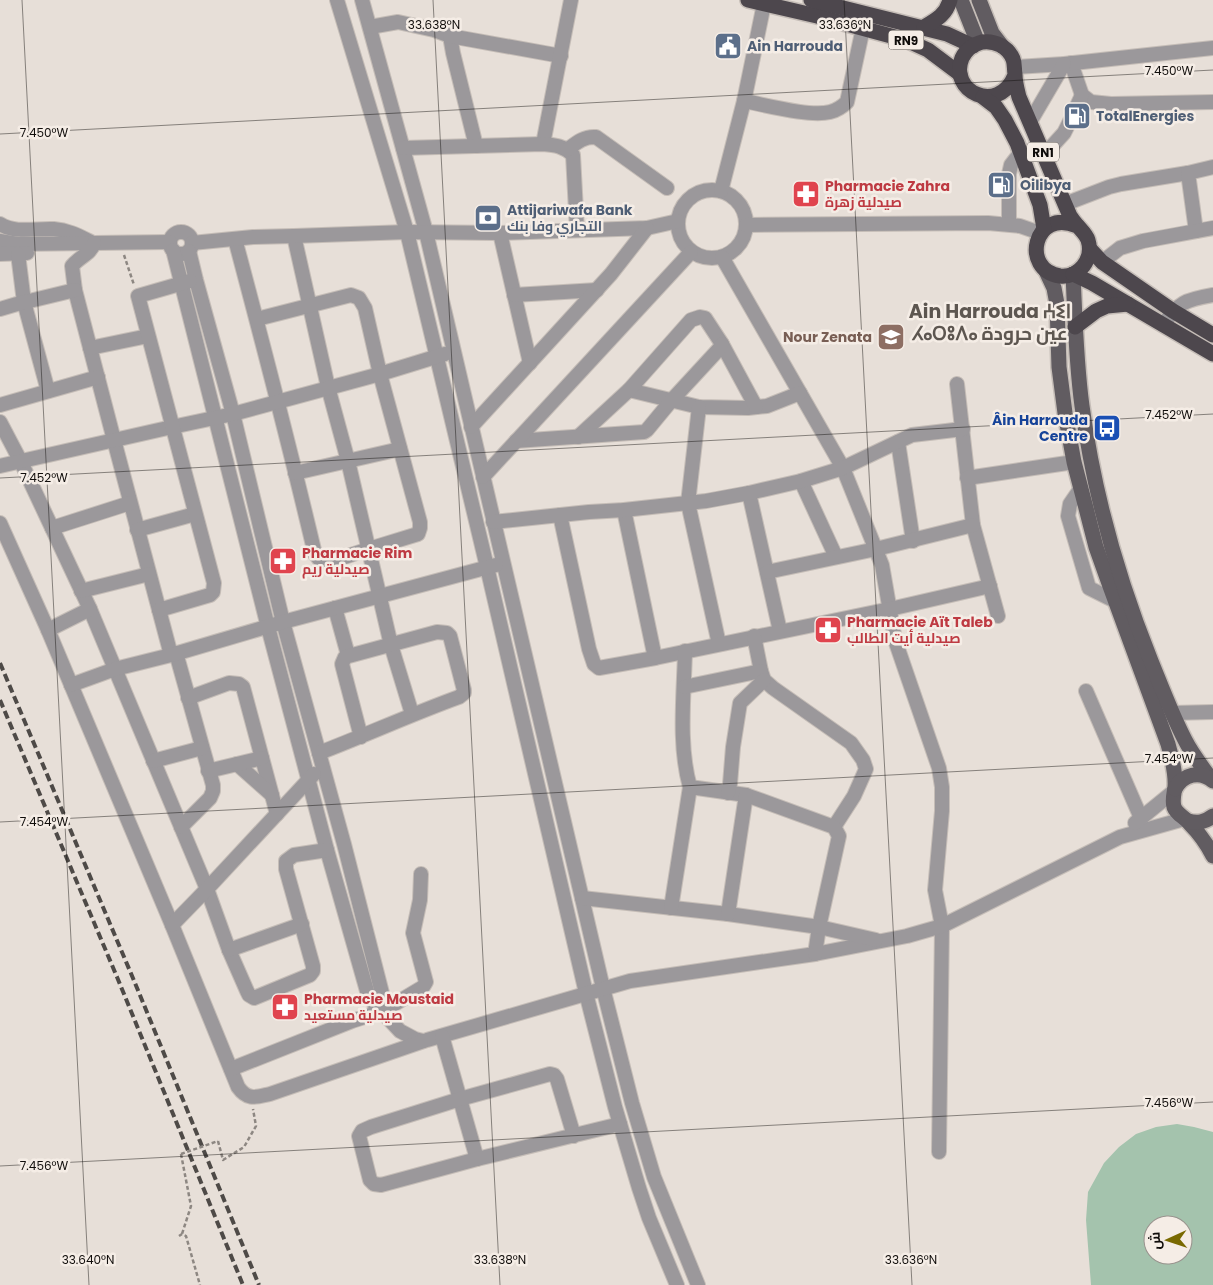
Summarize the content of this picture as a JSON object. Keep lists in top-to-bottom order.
{
  "streets": {
    "highway": ["RN9", "RN1"]
  },
  "crossings": [
    ["RN9", "RN1"]
  ],
  "districts": ["Ain Harrouda ⵄⵉⵏ ⵃⴰⵔⵓⴷⴰ عين حرودة"],
  "places": {
    "public building": ["Ain Harrouda"],
    "fuel station": ["TotalEnergies", "Oilibya"],
    "pharmacy": [
      "Pharmacie Zahra صيدلية زهرة",
      "Pharmacie Rim صيدلية ريم",
      "Pharmacie Aït Taleb صيدلية أيت الطالب",
      "Pharmacie Moustaid صيدلية مستعيد"
    ],
    "bank": ["Attijariwafa Bank التجاري وفا بنك"],
    "school or university": ["Nour Zenata"],
    "bus stop": ["Âin Harrouda Centre"]
  },
  "north": "left",
  "coordinates": [
    "33.638°N",
    "33.636°N",
    "7.450°W",
    "7.452°W",
    "7.454°W",
    "7.456°W",
    "33.640°N"
  ]
}
